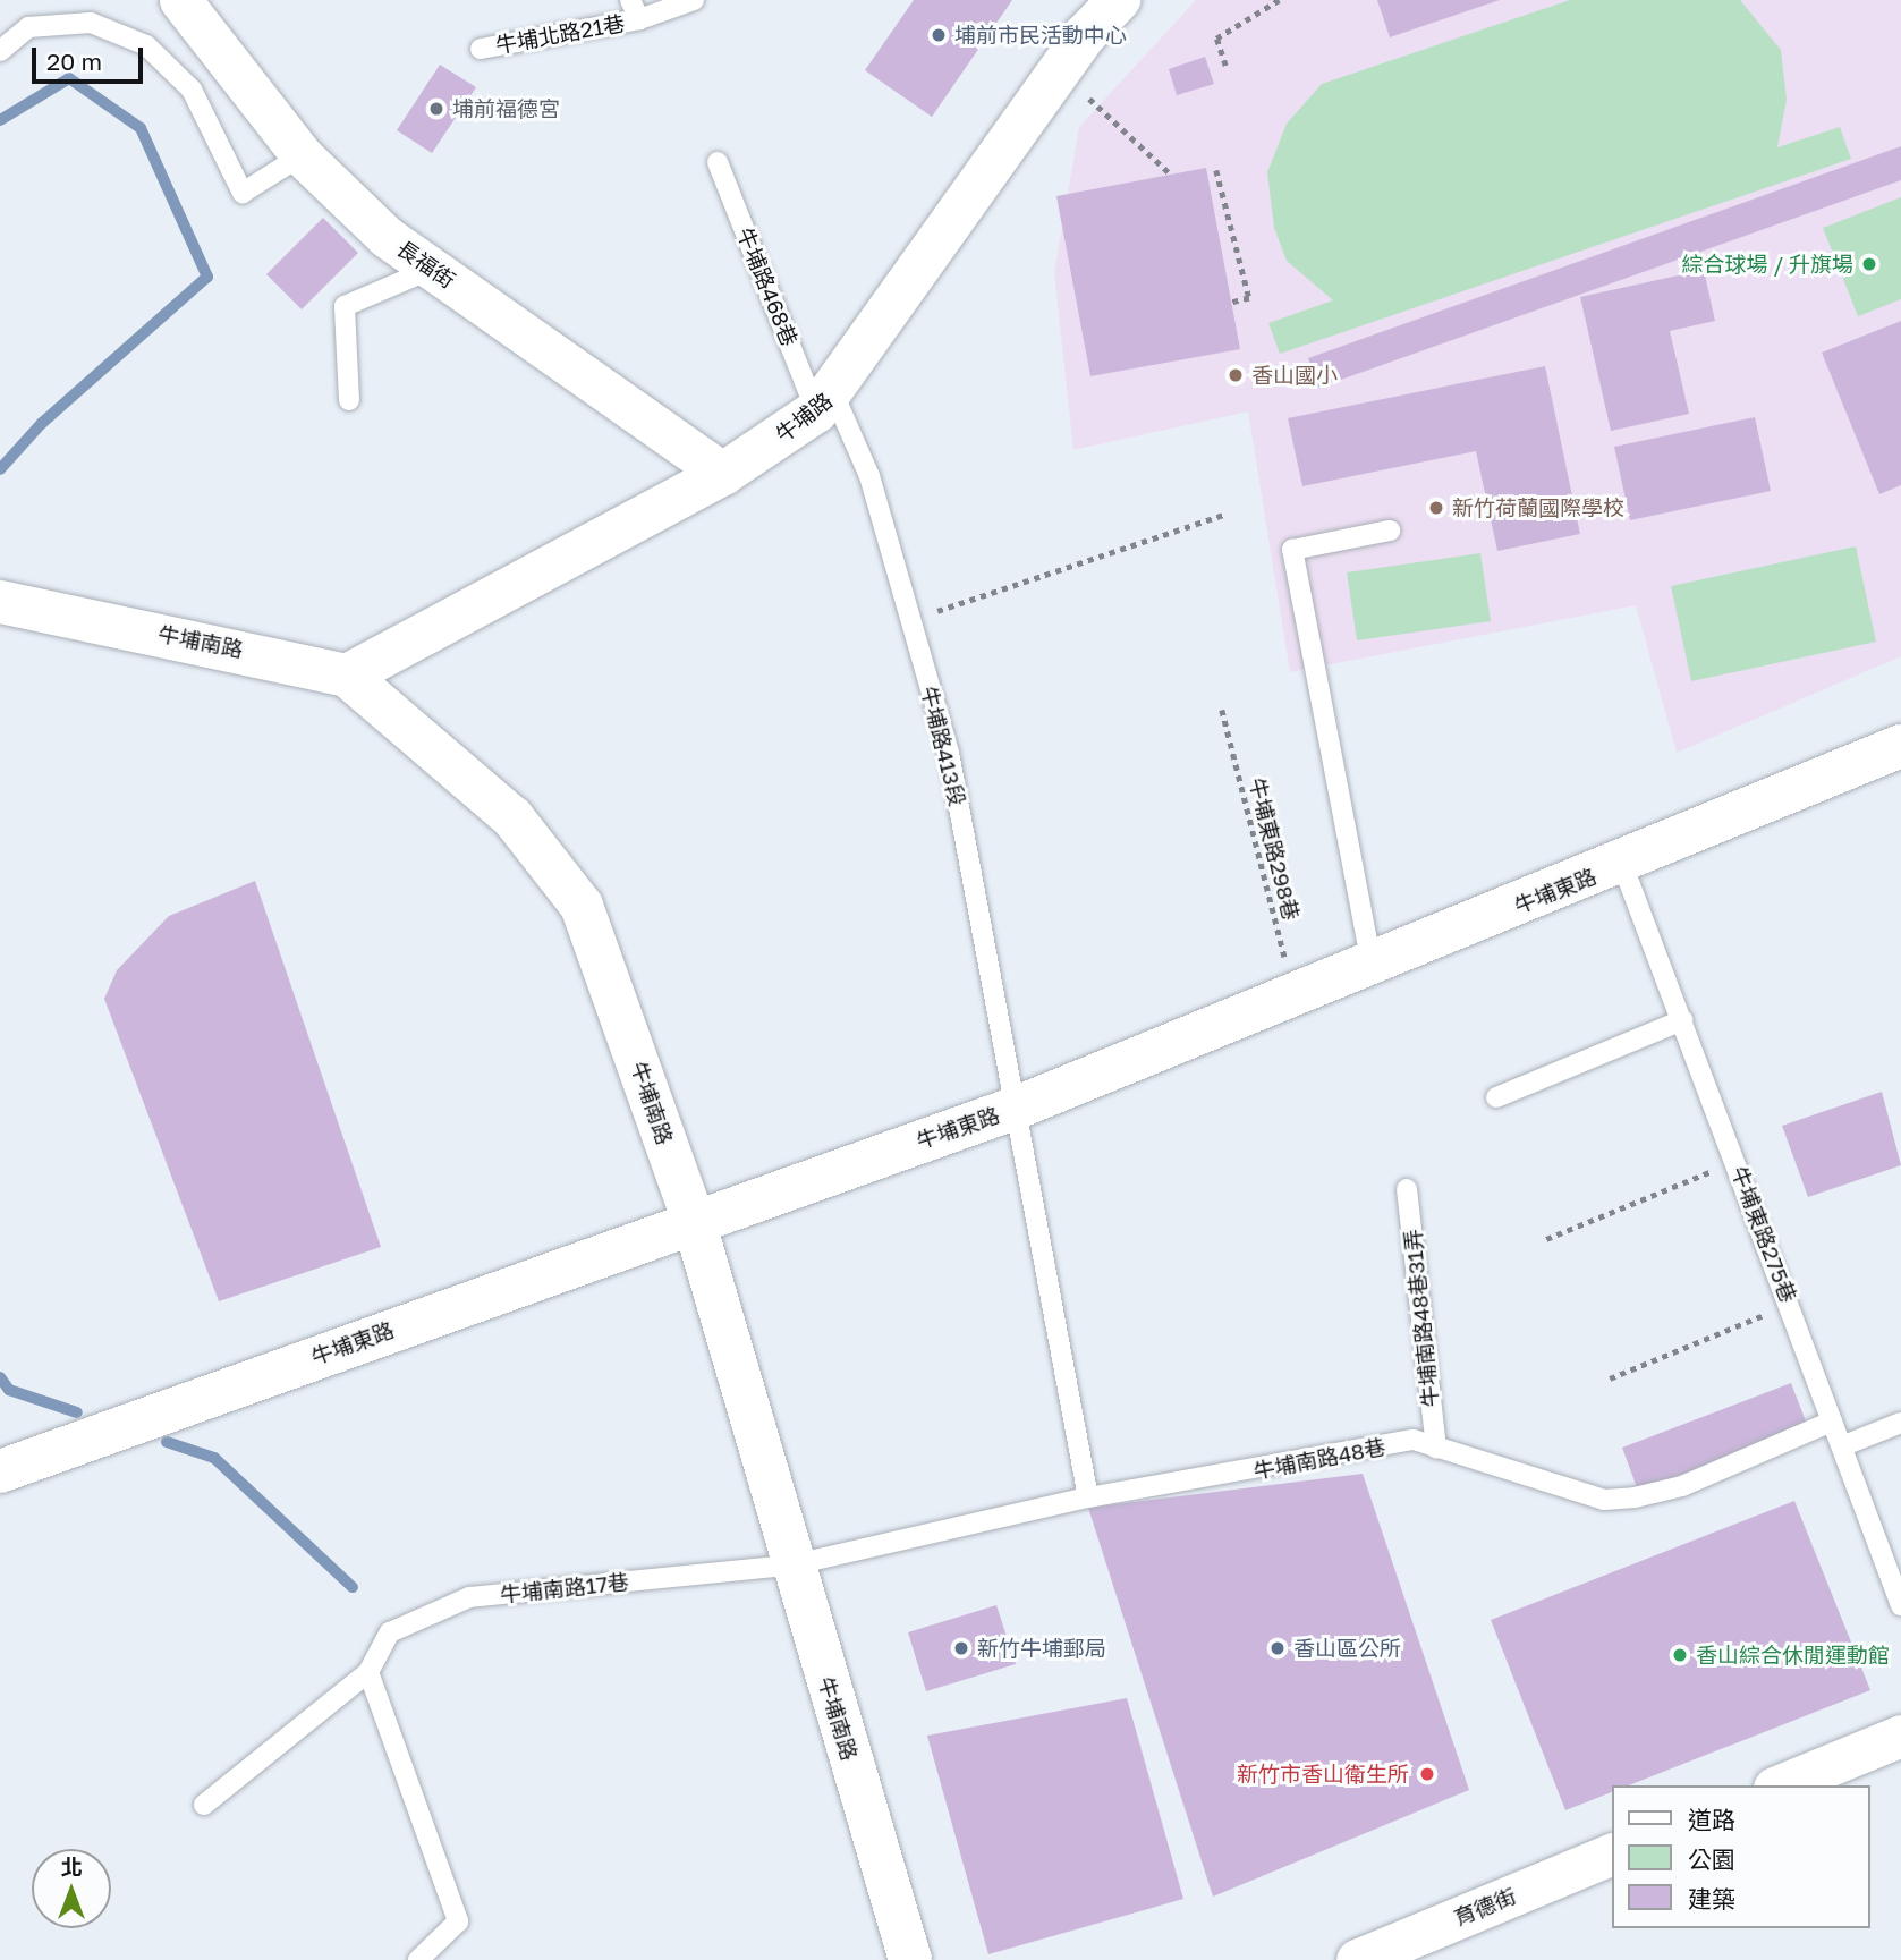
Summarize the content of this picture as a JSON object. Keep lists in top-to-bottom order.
{
  "streets": {
    "street": [
      "長福街",
      "牛埔路",
      "牛埔南路",
      "牛埔東路",
      "育德街"
    ],
    "lane": [
      "牛埔北路21巷",
      "牛埔路468巷",
      "牛埔路413段",
      "牛埔東路275巷",
      "牛埔南路48巷31弄",
      "牛埔南路48巷",
      "牛埔南路17巷"
    ],
    "path": ["牛埔東路298巷"]
  },
  "crossings": [
    ["長福街", "牛埔路"],
    ["牛埔路468巷", "牛埔路"],
    ["牛埔路468巷", "牛埔路413段"],
    ["牛埔路", "牛埔南路"],
    ["牛埔路", "牛埔路413段"],
    ["牛埔南路", "牛埔東路"],
    ["牛埔南路", "牛埔南路48巷"],
    ["牛埔南路", "牛埔南路17巷"],
    ["牛埔路413段", "牛埔東路"],
    ["牛埔路413段", "牛埔南路48巷"],
    ["牛埔東路298巷", "牛埔東路"],
    ["牛埔東路", "牛埔東路275巷"],
    ["牛埔東路275巷", "牛埔南路48巷"],
    ["牛埔南路48巷31弄", "牛埔南路48巷"],
    ["牛埔南路48巷", "牛埔南路17巷"]
  ],
  "places": [
    "埔前市民活動中心",
    "埔前福德宮",
    "綜合球場 / 升旗場",
    "香山國小",
    "新竹荷蘭國際學校",
    "新竹牛埔郵局",
    "香山區公所",
    "香山綜合休閒運動館",
    "新竹市香山衛生所"
  ],
  "legend": ["道路", "公園", "建築"],
  "scale_bar": "20 m",
  "north": "top"
}
